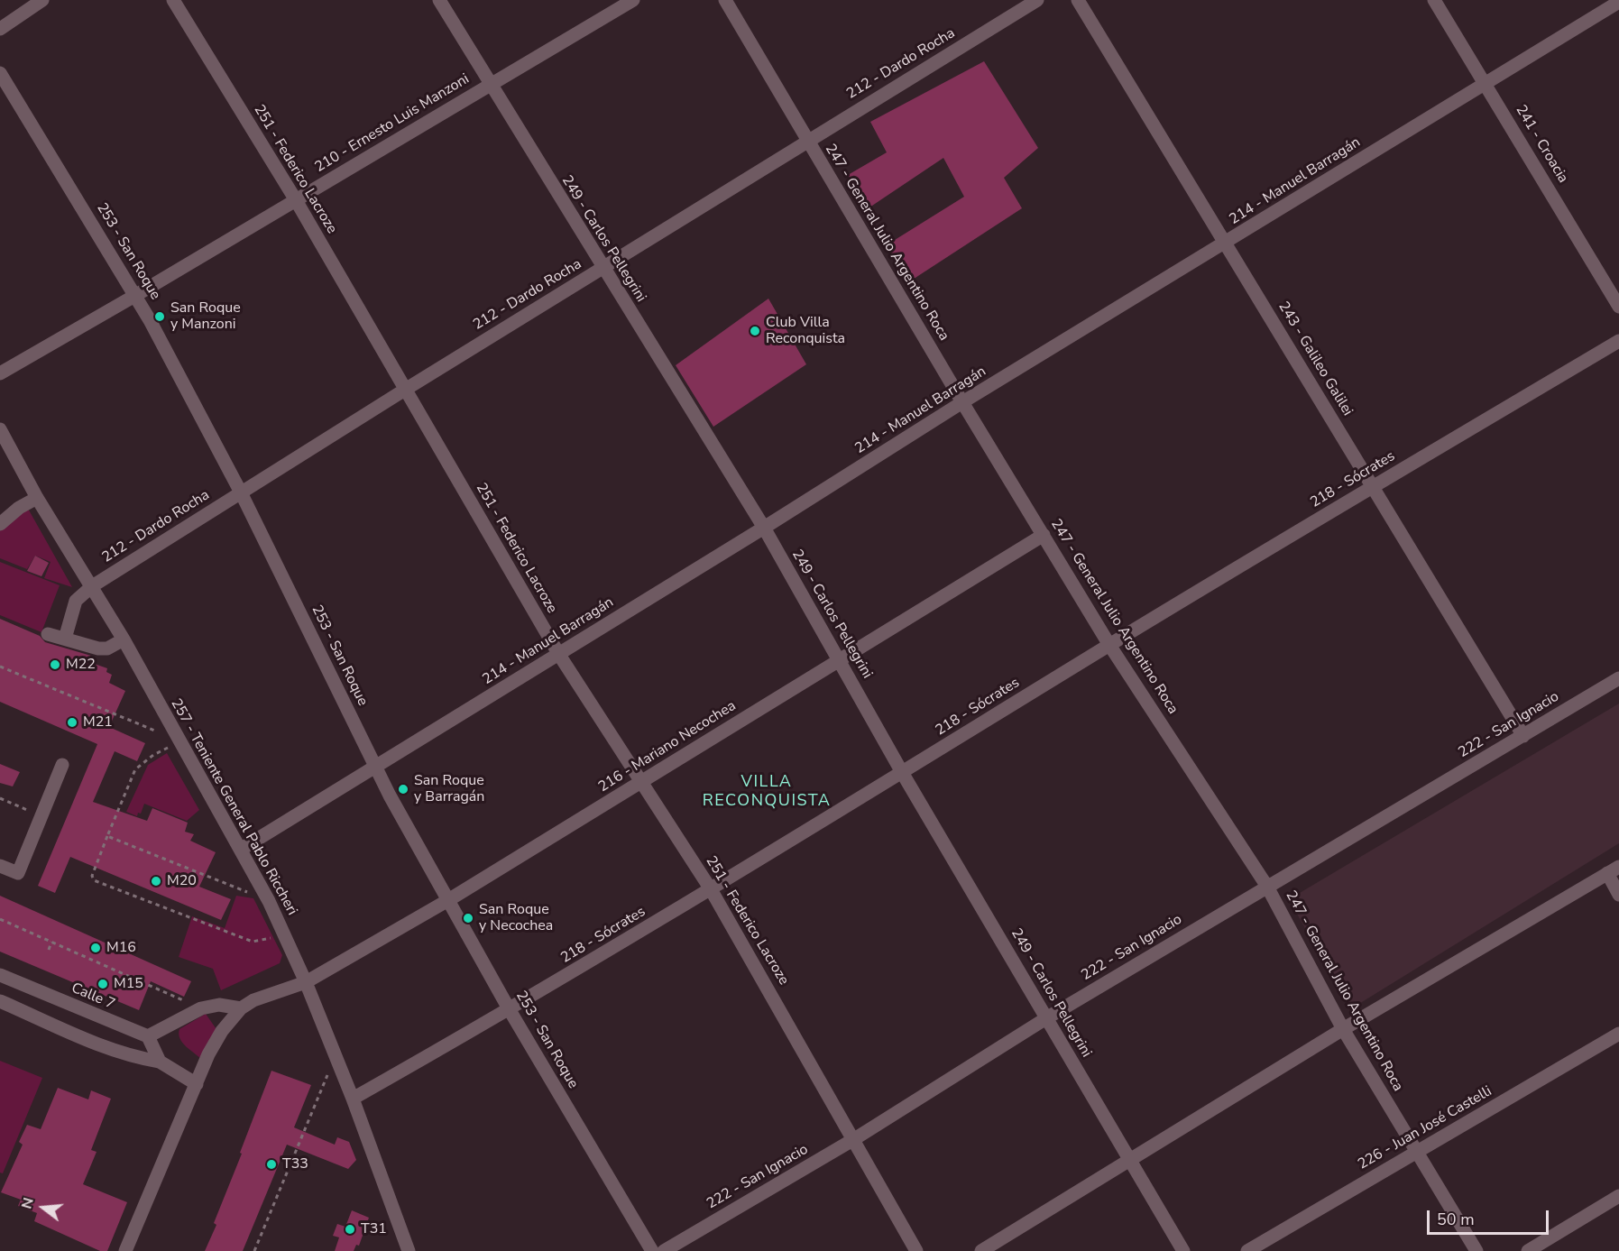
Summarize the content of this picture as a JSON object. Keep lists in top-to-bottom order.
{
  "streets": {
    "street": [
      "212 - Dardo Rocha",
      "210 - Ernesto Luis Manzoni",
      "241 - Croacia",
      "251 - Federico Lacroze",
      "214 - Manuel Barragán",
      "249 - Carlos Pellegrini",
      "247 - General Julio Argentino Roca",
      "253 - San Roque",
      "243 - Galileo Galilei",
      "218 - Sócrates",
      "222 - San Ignacio",
      "216 - Mariano Necochea",
      "257 - Teniente General Pablo Riccheri",
      "Calle 7",
      "226 - Juan José Castelli"
    ]
  },
  "crossings": [
    ["212 - Dardo Rocha", "251 - Federico Lacroze"],
    ["212 - Dardo Rocha", "249 - Carlos Pellegrini"],
    ["212 - Dardo Rocha", "247 - General Julio Argentino Roca"],
    ["212 - Dardo Rocha", "253 - San Roque"],
    ["212 - Dardo Rocha", "257 - Teniente General Pablo Riccheri"],
    ["210 - Ernesto Luis Manzoni", "251 - Federico Lacroze"],
    ["210 - Ernesto Luis Manzoni", "249 - Carlos Pellegrini"],
    ["210 - Ernesto Luis Manzoni", "253 - San Roque"],
    ["241 - Croacia", "214 - Manuel Barragán"],
    ["251 - Federico Lacroze", "214 - Manuel Barragán"],
    ["251 - Federico Lacroze", "218 - Sócrates"],
    ["251 - Federico Lacroze", "222 - San Ignacio"],
    ["251 - Federico Lacroze", "216 - Mariano Necochea"],
    ["214 - Manuel Barragán", "249 - Carlos Pellegrini"],
    ["214 - Manuel Barragán", "247 - General Julio Argentino Roca"],
    ["214 - Manuel Barragán", "253 - San Roque"],
    ["214 - Manuel Barragán", "243 - Galileo Galilei"],
    ["214 - Manuel Barragán", "257 - Teniente General Pablo Riccheri"],
    ["249 - Carlos Pellegrini", "218 - Sócrates"],
    ["249 - Carlos Pellegrini", "222 - San Ignacio"],
    ["249 - Carlos Pellegrini", "216 - Mariano Necochea"],
    ["247 - General Julio Argentino Roca", "218 - Sócrates"],
    ["247 - General Julio Argentino Roca", "222 - San Ignacio"],
    ["247 - General Julio Argentino Roca", "216 - Mariano Necochea"],
    ["247 - General Julio Argentino Roca", "226 - Juan José Castelli"],
    ["253 - San Roque", "218 - Sócrates"],
    ["253 - San Roque", "216 - Mariano Necochea"],
    ["243 - Galileo Galilei", "218 - Sócrates"],
    ["243 - Galileo Galilei", "222 - San Ignacio"],
    ["218 - Sócrates", "257 - Teniente General Pablo Riccheri"],
    ["216 - Mariano Necochea", "257 - Teniente General Pablo Riccheri"]
  ],
  "districts": ["VILLA RECONQUISTA"],
  "places": [
    "San Roque y Manzoni",
    "Club Villa Reconquista",
    "M22",
    "M21",
    "San Roque y Barragán",
    "M20",
    "San Roque y Necochea",
    "M16",
    "M15",
    "T33",
    "T31"
  ],
  "scale_bar": "50 m",
  "north": "left"
}
